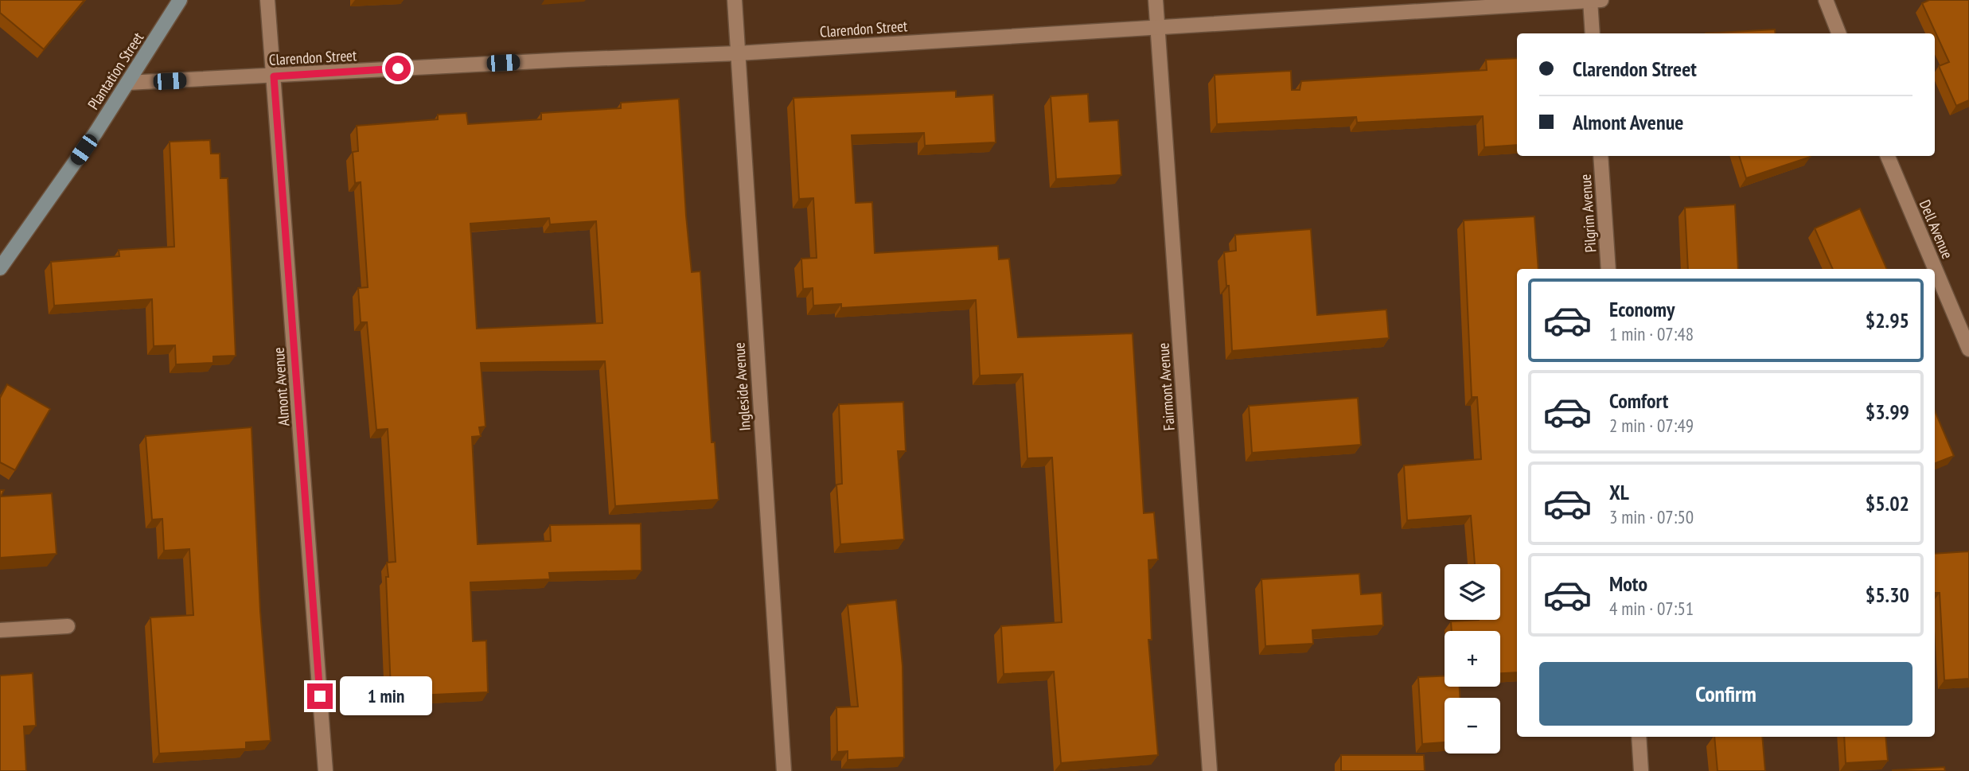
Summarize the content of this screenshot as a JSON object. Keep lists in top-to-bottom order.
{
  "streets": {
    "street": [
      "Clarendon Street",
      "Plantation Street",
      "Pilgrim Avenue",
      "Dell Avenue",
      "Almont Avenue",
      "Ingleside Avenue",
      "Fairmont Avenue"
    ]
  },
  "crossings": [
    ["Clarendon Street", "Plantation Street"],
    ["Clarendon Street", "Almont Avenue"],
    ["Clarendon Street", "Ingleside Avenue"],
    ["Clarendon Street", "Fairmont Avenue"]
  ],
  "page": {
    "banner": ["Clarendon Street", "Almont Avenue"],
    "list": [
      {
        "name": "Economy",
        "note": "1 min · 07:48",
        "value": "$2.95"
      },
      {
        "name": "Comfort",
        "note": "2 min · 07:49",
        "value": "$3.99"
      },
      {
        "name": "XL",
        "note": "3 min · 07:50",
        "value": "$5.02"
      },
      {
        "name": "Moto",
        "note": "4 min · 07:51",
        "value": "$5.30"
      }
    ],
    "map_buttons": ["+", "−"],
    "buttons": "Confirm",
    "bubble": "1 min"
  }
}
